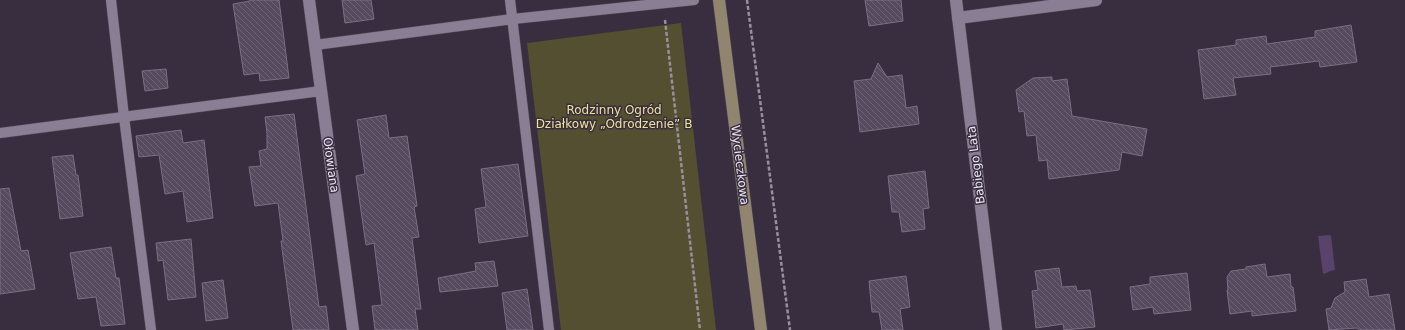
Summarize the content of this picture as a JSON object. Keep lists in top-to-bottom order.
{
  "streets": {
    "street": ["Ołowiana", "Wycieczkowa", "Babiego Lata"]
  },
  "parks": ["Rodzinny Ogród Działkowy „Odrodzenie” B"]
}
